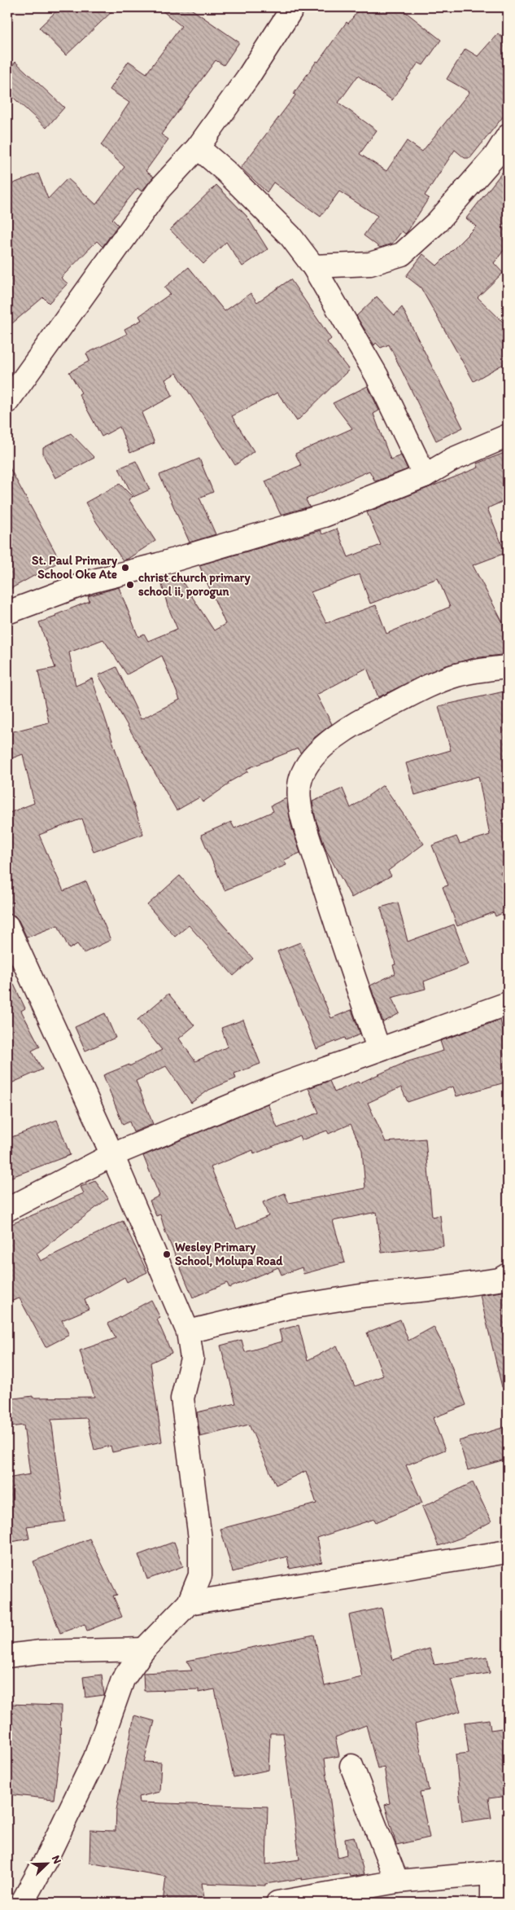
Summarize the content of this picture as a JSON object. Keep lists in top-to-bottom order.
{
  "places": ["St. Paul Primary School Oke Ate", "christ church primary school ii, porogun", "Wesley Primary School, Molupa Road"],
  "north": "top right"
}
